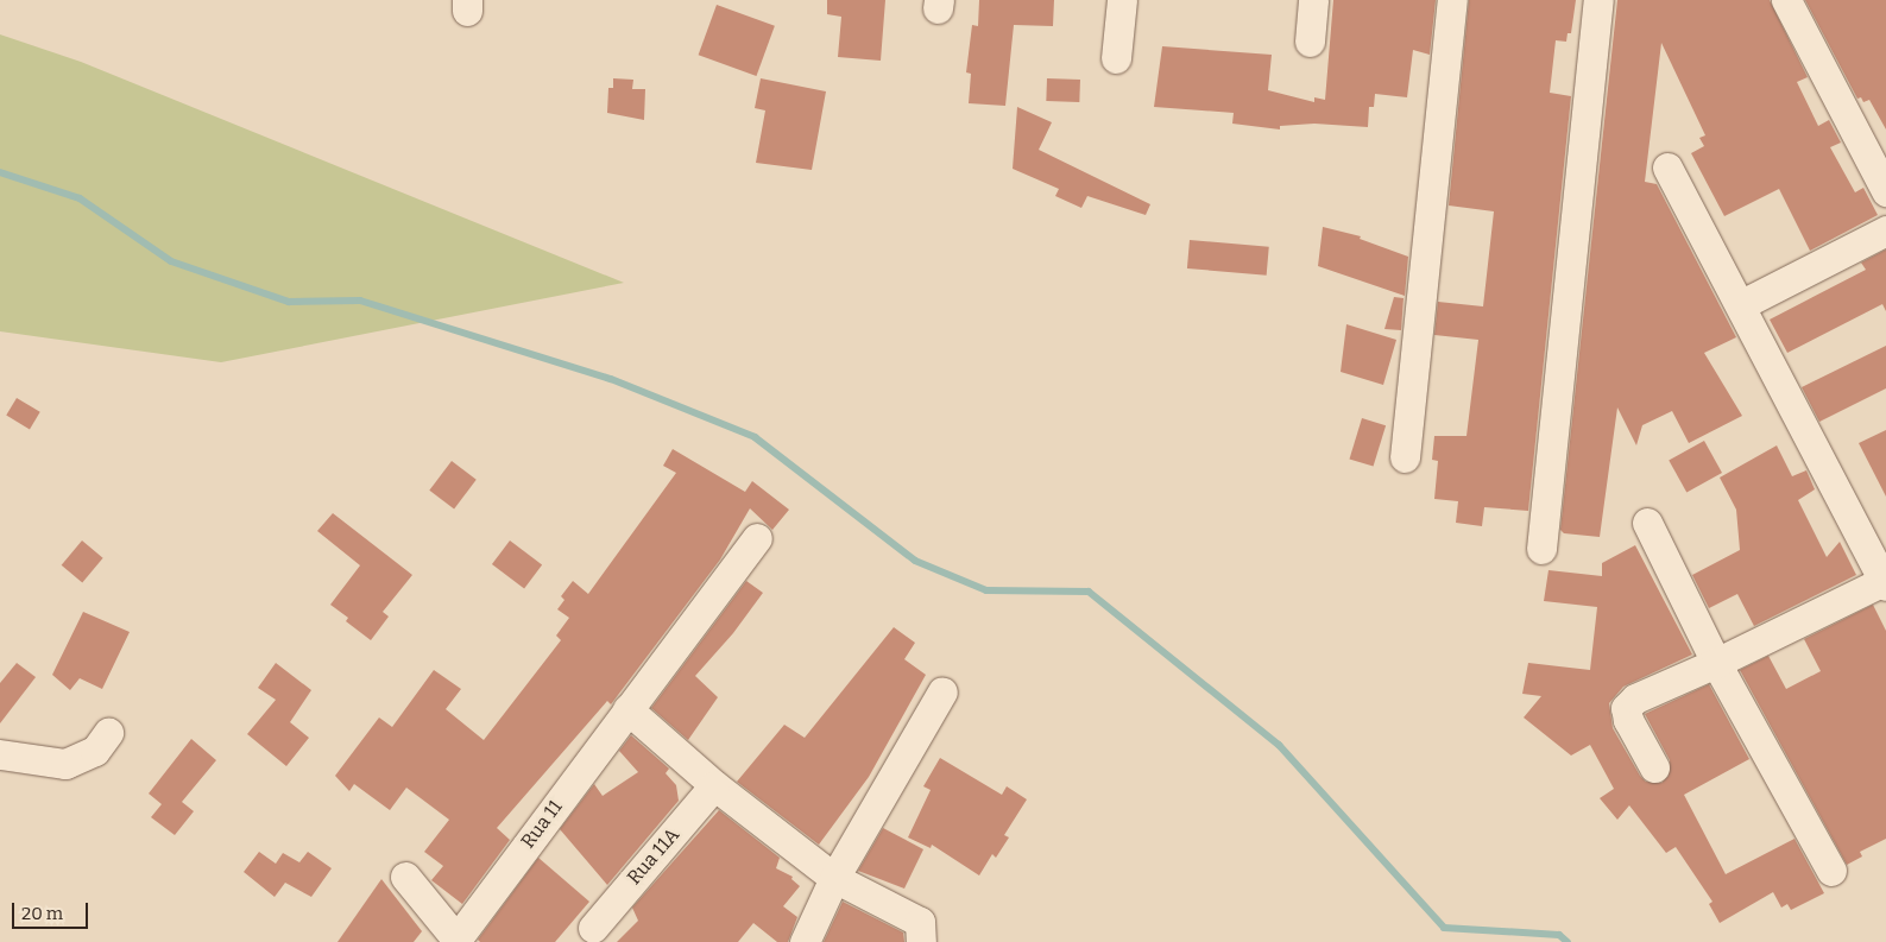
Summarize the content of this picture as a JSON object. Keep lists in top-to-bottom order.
{
  "streets": {
    "street": ["Rua 11", "Rua 11A"]
  },
  "scale_bar": "20 m"
}
